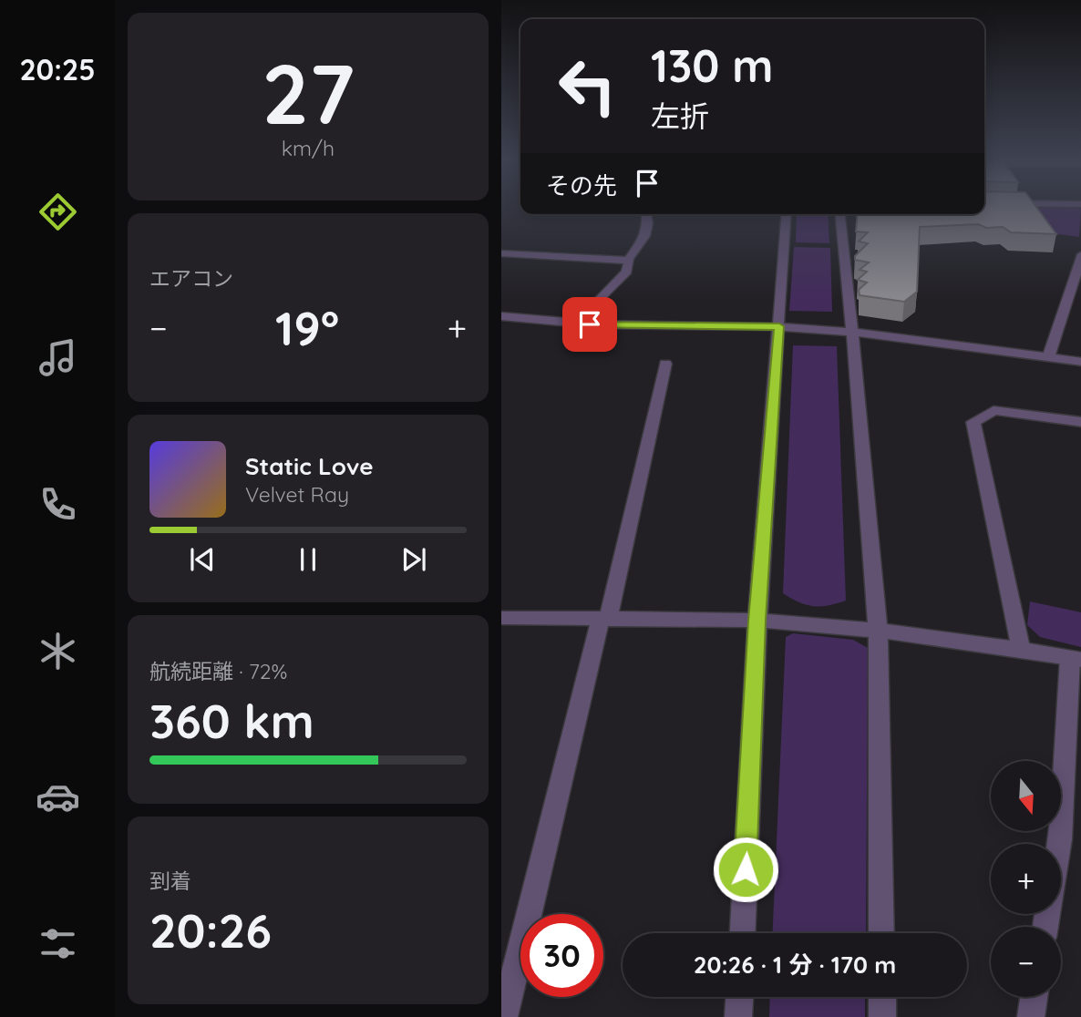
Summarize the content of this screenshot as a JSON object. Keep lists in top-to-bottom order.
{
  "north": "bottom",
  "page": {
    "tabs": "20:25",
    "tile": [
      ["27", "km/h"],
      "エアコン",
      ["航続距離 · 72%", "360 km"],
      ["到着", "20:26"]
    ],
    "turn": ["130 m", "左折"],
    "then": "その先",
    "heat": ["−", "19°", "+"],
    "song": ["Static Love", "Velvet Ray"],
    "map_buttons": ["+", "−"],
    "limit": "30",
    "trip": "20:26 · 1 分 · 170 m"
  }
}
